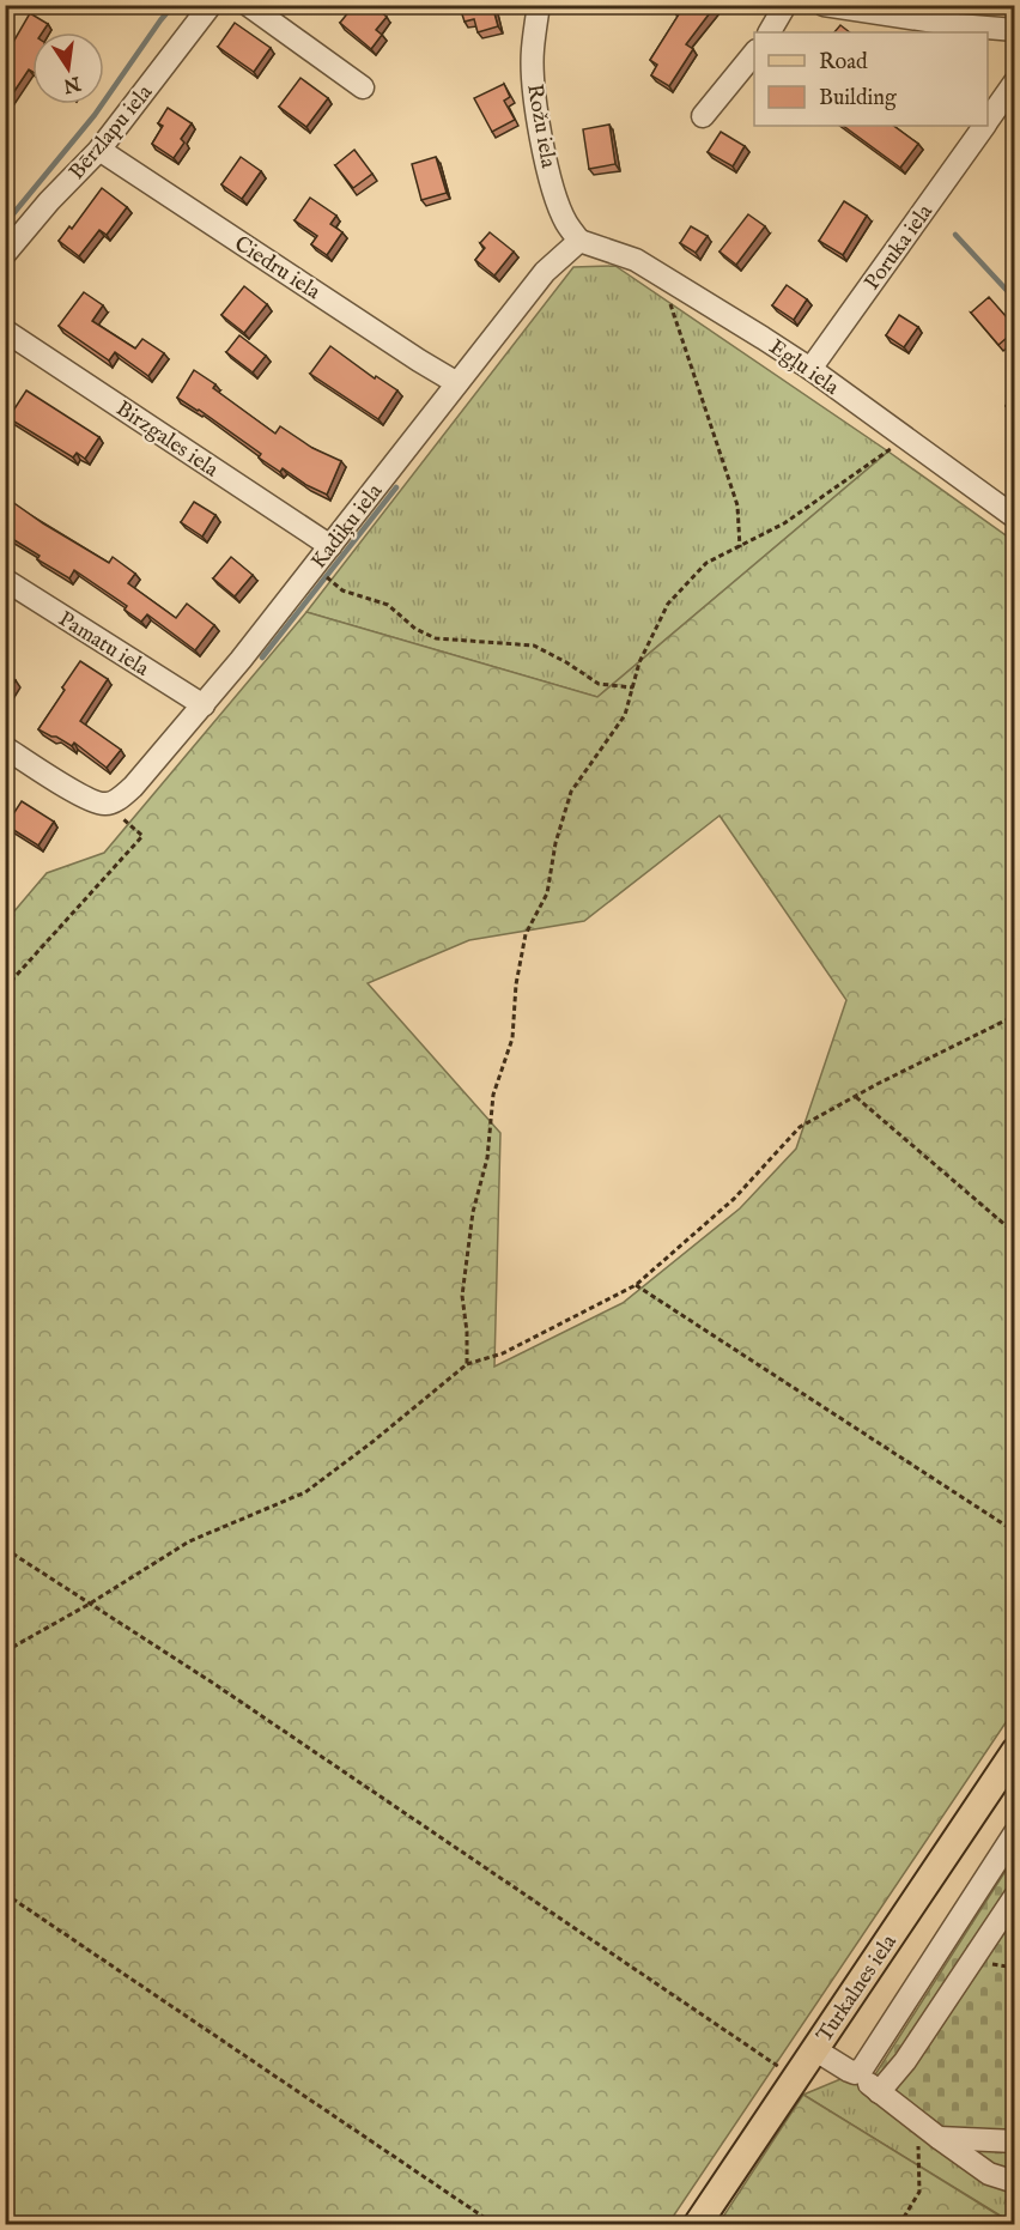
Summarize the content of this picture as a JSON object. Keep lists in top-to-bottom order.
{
  "streets": {
    "main road": ["Turkalnes iela"],
    "street": [
      "Rožu iela",
      "Bērzlapu iela",
      "Poruka iela",
      "Ciedru iela",
      "Egļu iela",
      "Birzgales iela",
      "Kadiķu iela",
      "Pamatu iela"
    ]
  },
  "crossings": [
    ["Rožu iela", "Egļu iela"],
    ["Rožu iela", "Kadiķu iela"],
    ["Bērzlapu iela", "Ciedru iela"],
    ["Poruka iela", "Egļu iela"],
    ["Ciedru iela", "Kadiķu iela"],
    ["Egļu iela", "Kadiķu iela"],
    ["Birzgales iela", "Kadiķu iela"],
    ["Kadiķu iela", "Pamatu iela"]
  ],
  "legend": ["Road", "Building"],
  "north": "bottom"
}
